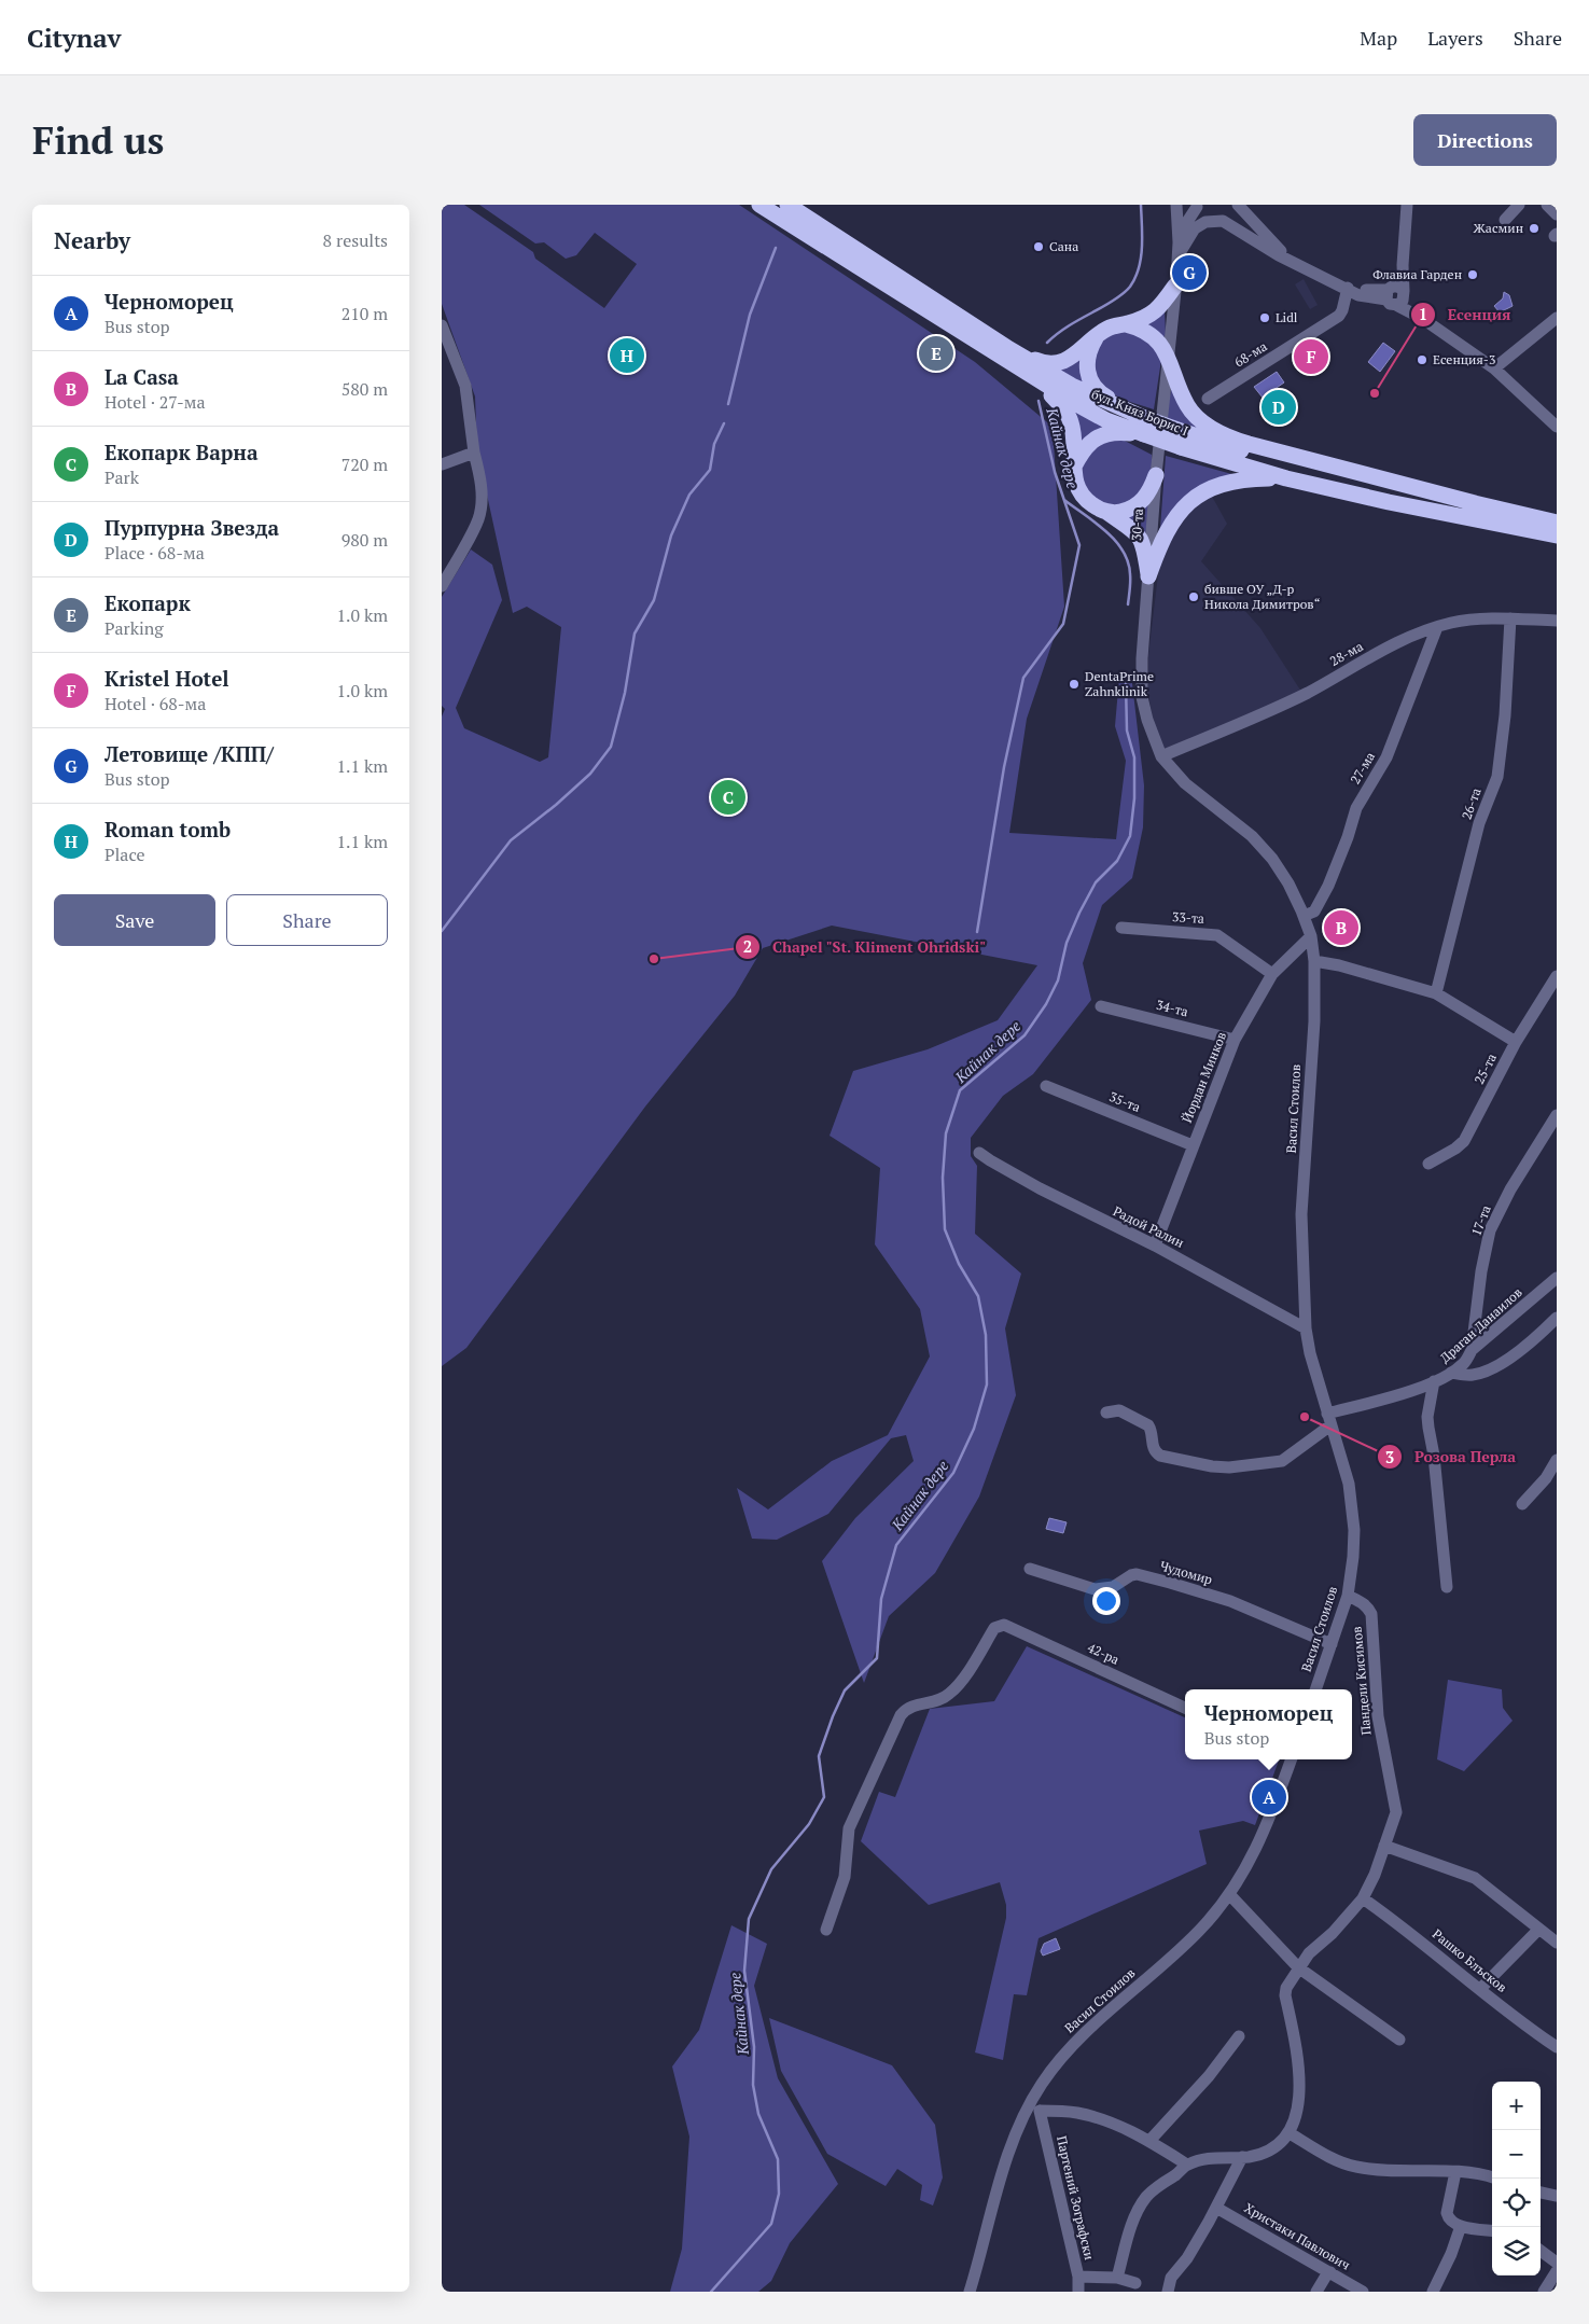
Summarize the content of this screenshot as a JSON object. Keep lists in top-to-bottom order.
{
  "streets": {
    "highway": ["бул. Княз Борис I"],
    "street": [
      "68-ма",
      "30-та",
      "28-ма",
      "27-ма",
      "26-та",
      "33-та",
      "34-та",
      "25-та",
      "Йордан Минков",
      "35-та",
      "Васил Стоилов",
      "17-та",
      "Радой Ралин",
      "Драган Данаилов",
      "Чудомир",
      "42-ра",
      "Пандели Кисимов",
      "Рашко Блъсков",
      "Партений Зографски",
      "Христаки Павлович"
    ]
  },
  "crossings": [
    ["30-та", "Васил Стоилов"],
    ["28-ма", "27-ма"],
    ["28-ма", "26-та"],
    ["28-ма", "Васил Стоилов"],
    ["27-ма", "Васил Стоилов"],
    ["33-та", "Йордан Минков"],
    ["34-та", "Йордан Минков"],
    ["Йордан Минков", "35-та"],
    ["Йордан Минков", "Васил Стоилов"],
    ["Йордан Минков", "Радой Ралин"],
    ["Васил Стоилов", "Радой Ралин"],
    ["Васил Стоилов", "Драган Данаилов"],
    ["Васил Стоилов", "Чудомир"],
    ["Васил Стоилов", "Пандели Кисимов"],
    ["Васил Стоилов", "Партений Зографски"],
    ["17-та", "Драган Данаилов"],
    ["Пандели Кисимов", "Рашко Блъсков"]
  ],
  "water": ["Кайнак дере"],
  "places": [
    "Жасмин",
    "Сана",
    "Флавиа Гарден",
    "Lidl",
    "Есенция-3",
    "Есенция",
    "бивше ОУ „Д-р Никола Димитров“",
    "DentaPrime Zahnklinik",
    "Chapel \"St. Kliment Ohridski\"",
    "Розова Перла"
  ],
  "page": {
    "header": "Citynav",
    "nav": ["Map", "Layers", "Share"],
    "buttons": [
      "Directions",
      ["Save", "Share"]
    ],
    "title": "Find us",
    "heading": ["Nearby", "8 results"],
    "pins": [
      "G",
      "E",
      "H",
      "F",
      "D",
      "C",
      "B",
      "A"
    ],
    "list": [
      {
        "mark": "A",
        "name": "Черноморец",
        "note": "Bus stop",
        "value": "210 m"
      },
      {
        "mark": "B",
        "name": "La Casa",
        "note": "Hotel · 27-ма",
        "value": "580 m"
      },
      {
        "mark": "C",
        "name": "Екопарк Варна",
        "note": "Park",
        "value": "720 m"
      },
      {
        "mark": "D",
        "name": "Пурпурна Звезда",
        "note": "Place · 68-ма",
        "value": "980 m"
      },
      {
        "mark": "E",
        "name": "Екопарк",
        "note": "Parking",
        "value": "1.0 km"
      },
      {
        "mark": "F",
        "name": "Kristel Hotel",
        "note": "Hotel · 68-ма",
        "value": "1.0 km"
      },
      {
        "mark": "G",
        "name": "Летовище /КПП/",
        "note": "Bus stop",
        "value": "1.1 km"
      },
      {
        "mark": "H",
        "name": "Roman tomb",
        "note": "Place",
        "value": "1.1 km"
      }
    ],
    "popup": ["Черноморец", "Bus stop"],
    "map_buttons": ["+", "−"]
  }
}
